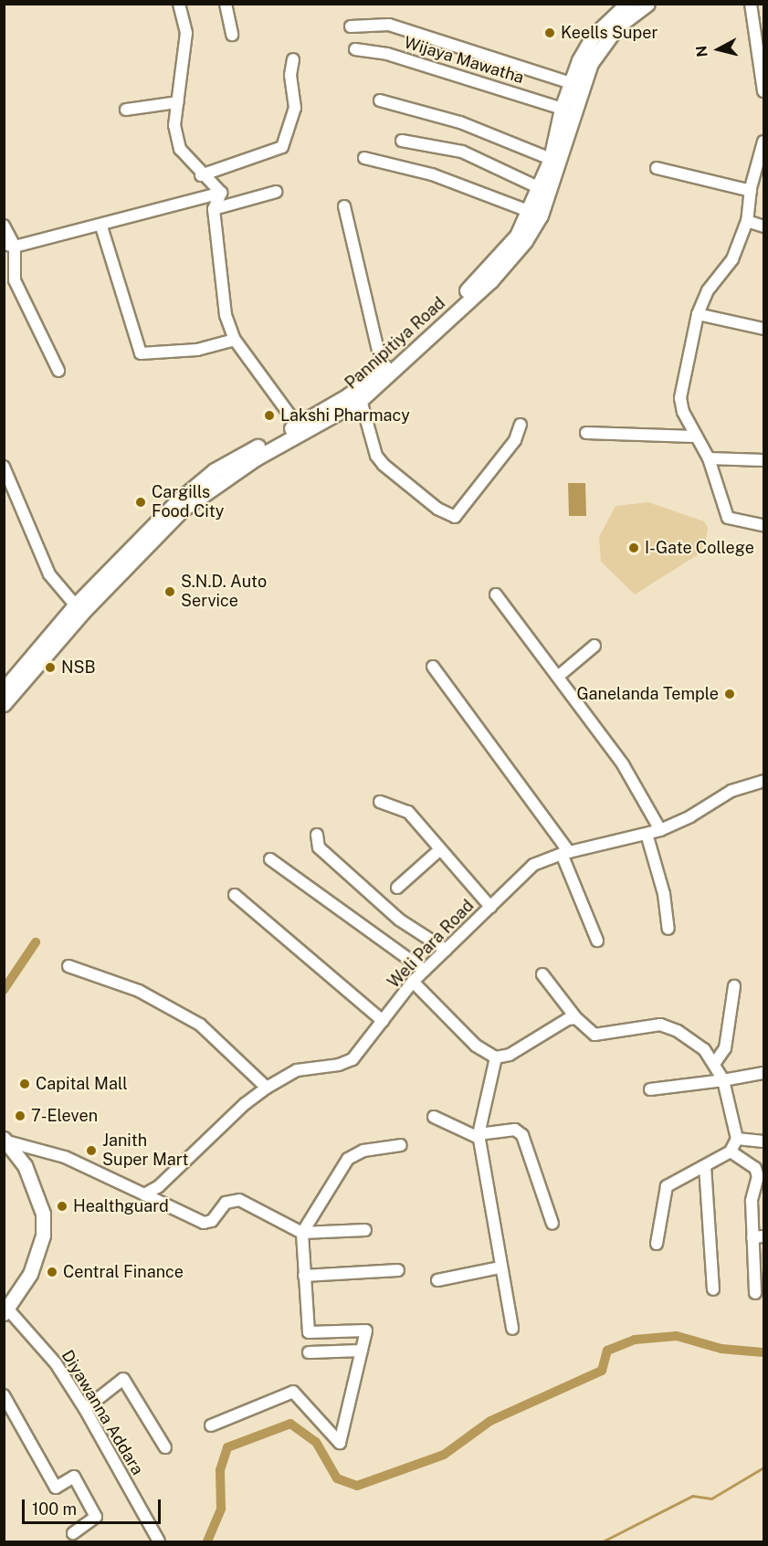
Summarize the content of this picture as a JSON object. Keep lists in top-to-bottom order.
{
  "streets": {
    "main road": ["Pannipitiya Road"],
    "street": ["Wijaya Mawatha", "Weli Para Road", "Diyawanna Addara"]
  },
  "crossings": [
    ["Wijaya Mawatha", "Pannipitiya Road"]
  ],
  "places": [
    "Keells Super",
    "Lakshi Pharmacy",
    "Cargills Food City",
    "I-Gate College",
    "S.N.D. Auto Service",
    "NSB",
    "Ganelanda Temple",
    "Capital Mall",
    "7-Eleven",
    "Janith Super Mart",
    "Healthguard",
    "Central Finance"
  ],
  "scale_bar": "100 m",
  "north": "left"
}
